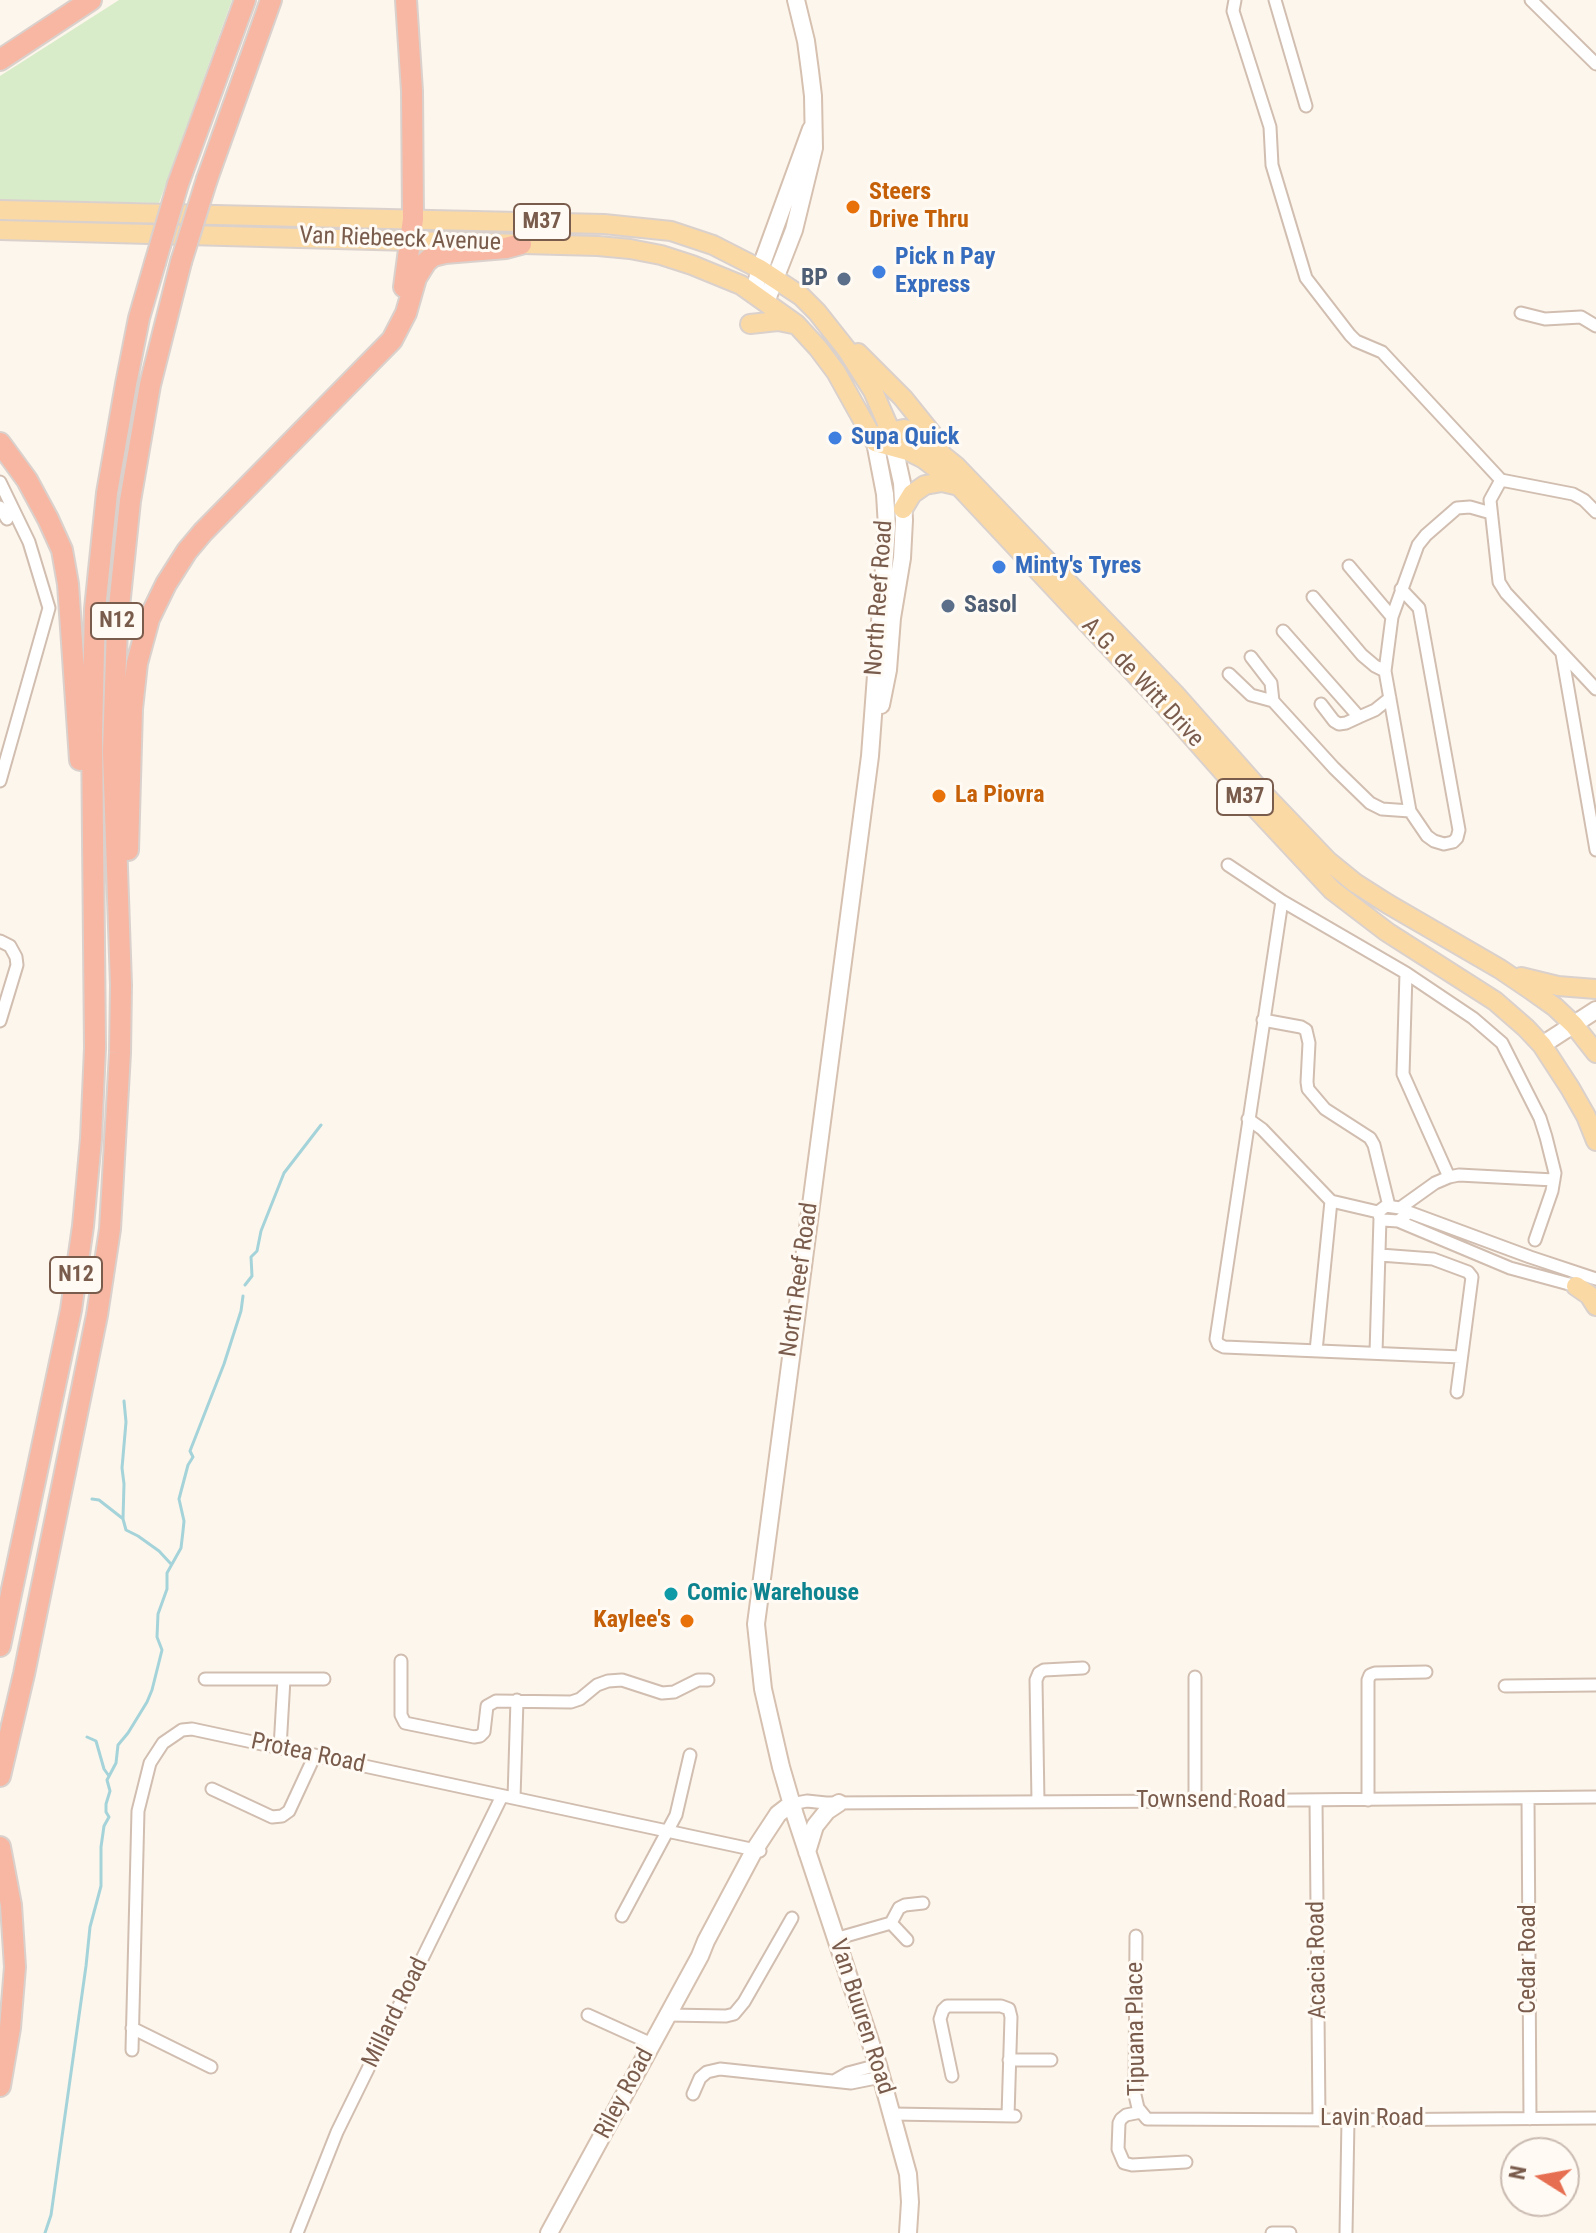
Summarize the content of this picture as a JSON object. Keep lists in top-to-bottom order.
{
  "streets": {
    "highway": ["N12"],
    "main road": [
      "M37",
      "Van Riebeeck Avenue",
      "North Reef Road",
      "A.G. de Witt Drive",
      "Van Buuren Road",
      "Riley Road"
    ],
    "street": [
      "Protea Road",
      "Townsend Road",
      "Cedar Road",
      "Acacia Road",
      "Millard Road",
      "Tipuana Place",
      "Lavin Road"
    ]
  },
  "crossings": [
    ["M37", "Van Riebeeck Avenue"],
    ["M37", "North Reef Road"],
    ["M37", "A.G. de Witt Drive"],
    ["Van Riebeeck Avenue", "North Reef Road"],
    ["Van Riebeeck Avenue", "A.G. de Witt Drive"],
    ["North Reef Road", "A.G. de Witt Drive"],
    ["North Reef Road", "Townsend Road"],
    ["North Reef Road", "Van Buuren Road"],
    ["North Reef Road", "Riley Road"],
    ["Protea Road", "Millard Road"],
    ["Protea Road", "Riley Road"],
    ["Townsend Road", "Cedar Road"],
    ["Townsend Road", "Acacia Road"],
    ["Townsend Road", "Van Buuren Road"],
    ["Townsend Road", "Riley Road"],
    ["Cedar Road", "Lavin Road"],
    ["Acacia Road", "Lavin Road"],
    ["Van Buuren Road", "Riley Road"],
    ["Tipuana Place", "Lavin Road"]
  ],
  "places": [
    "Steers Drive Thru",
    "Pick n Pay Express",
    "BP",
    "Supa Quick",
    "Minty's Tyres",
    "Sasol",
    "La Piovra",
    "Comic Warehouse",
    "Kaylee's"
  ],
  "north": "left"
}
